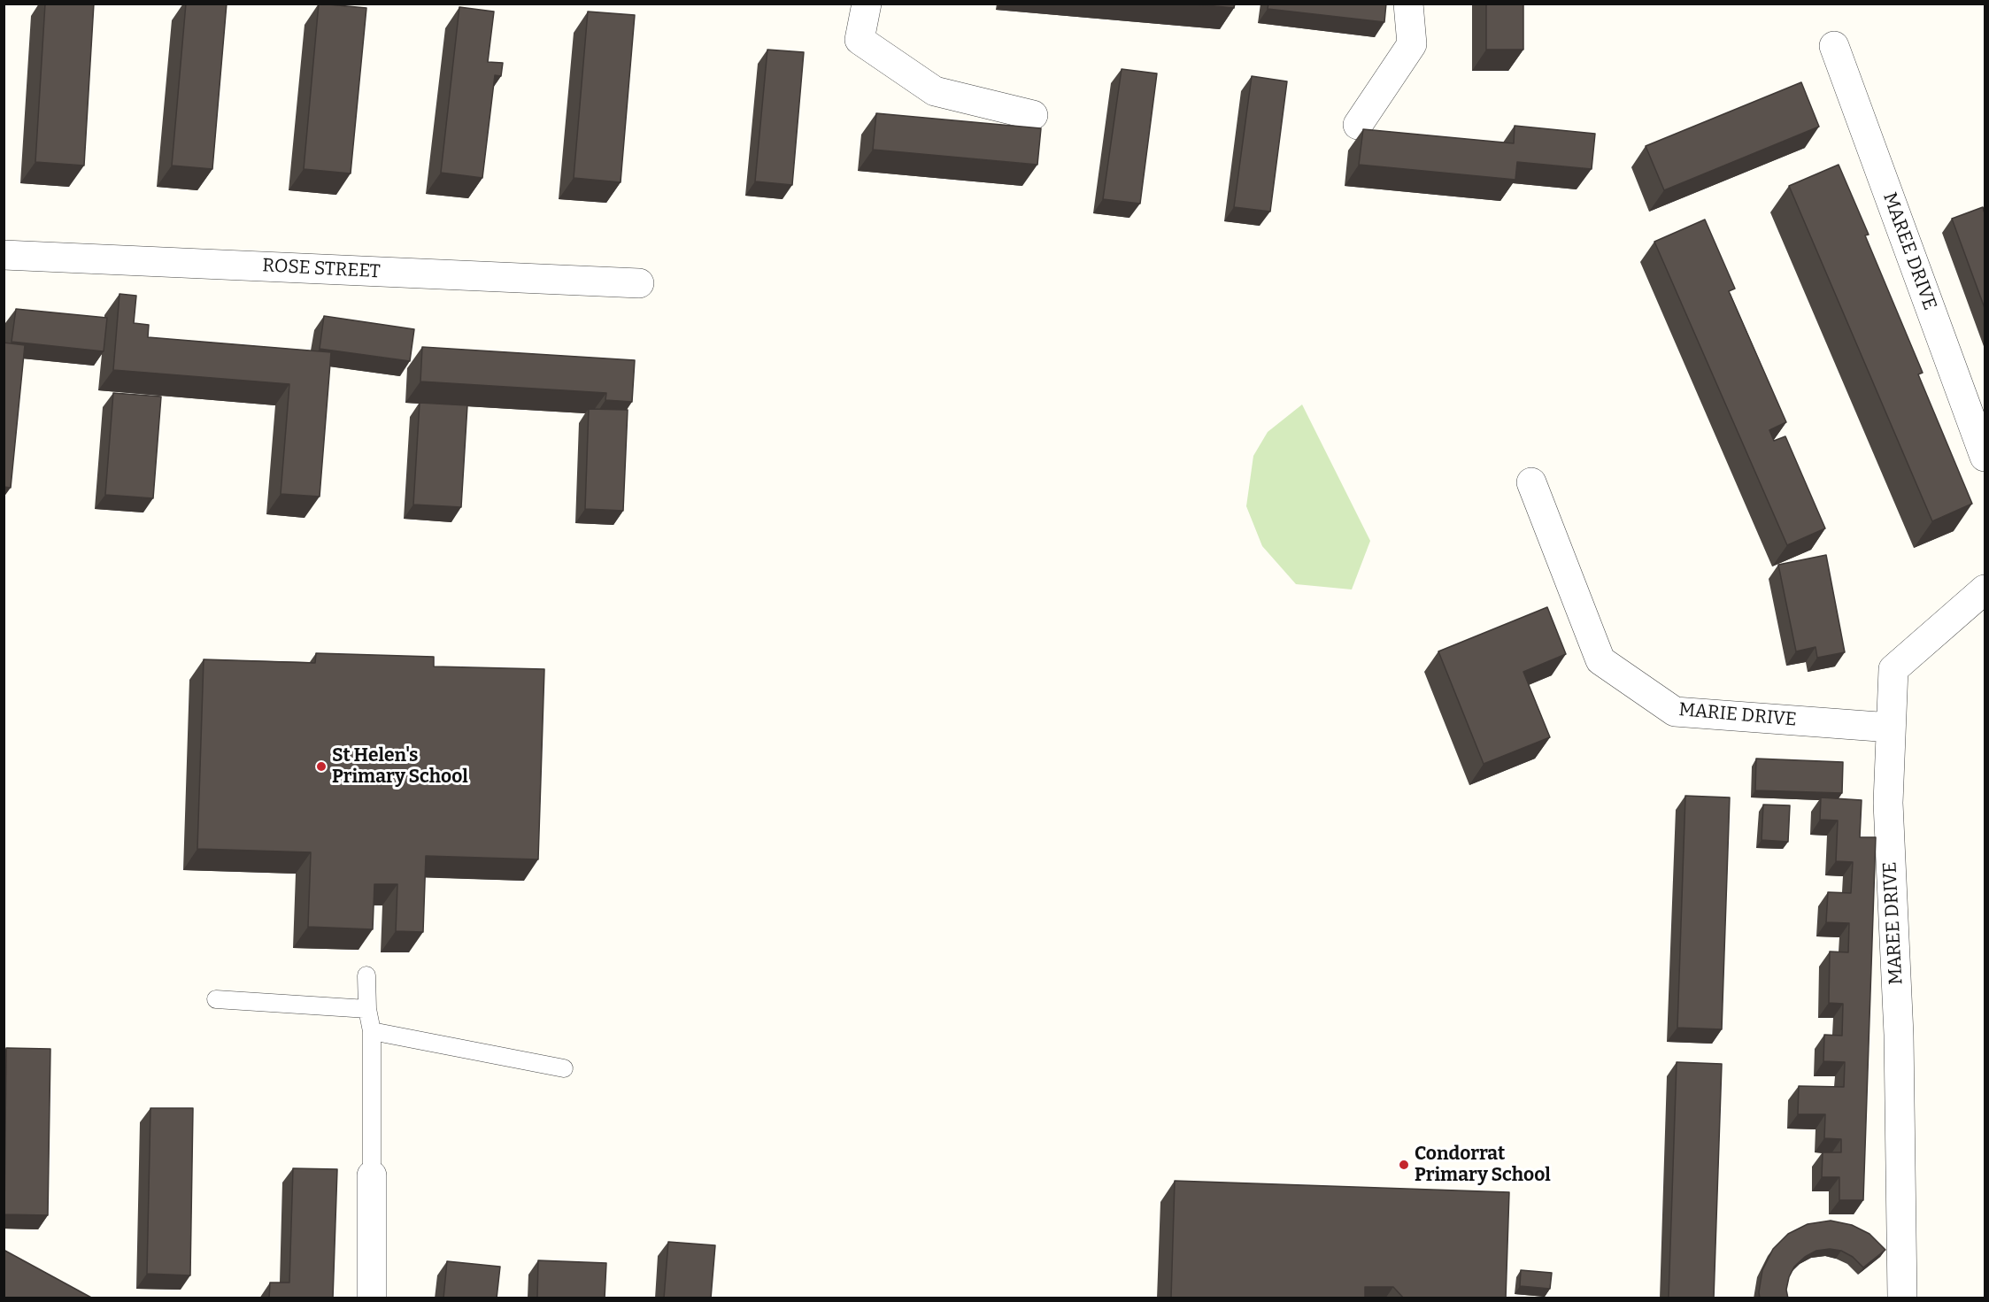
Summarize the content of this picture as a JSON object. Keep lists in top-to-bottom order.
{
  "streets": {
    "street": ["MAREE DRIVE", "ROSE STREET", "MARIE DRIVE"]
  },
  "crossings": [
    ["MAREE DRIVE", "MARIE DRIVE"]
  ],
  "places": ["St Helen's Primary School", "Condorrat Primary School"]
}
